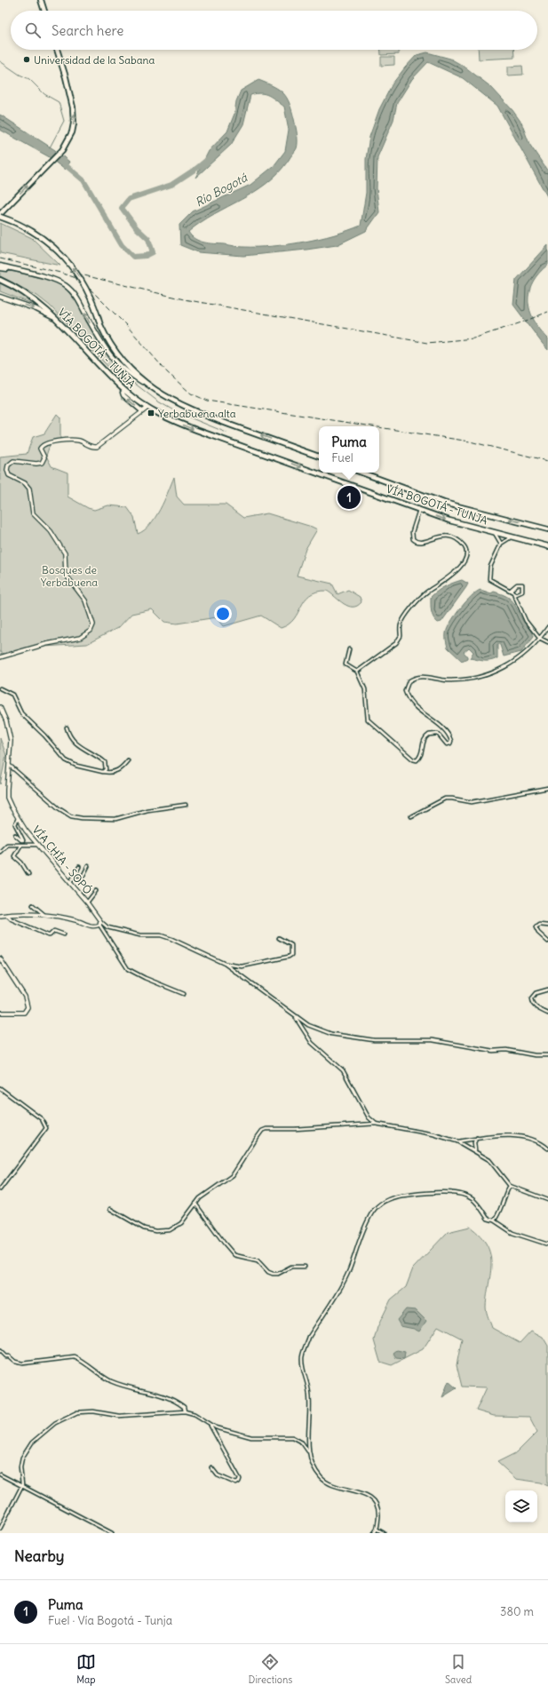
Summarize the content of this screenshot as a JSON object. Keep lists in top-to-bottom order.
{
  "streets": {
    "highway": ["VÍA BOGOTÁ - TUNJA"],
    "street": ["VÍA CHÍA - SOPÓ"]
  },
  "water": ["Río Bogotá"],
  "parks": ["Bosques de Yerbabuena"],
  "places": {
    "other": ["Universidad de la Sabana"],
    "transit": ["Yerbabuena alta"]
  },
  "page": {
    "search": "Search here",
    "popup": ["Puma", "Fuel"],
    "pins": "1",
    "heading": "Nearby",
    "list": [
      {
        "mark": "1",
        "name": "Puma",
        "note": "Fuel · Vía Bogotá - Tunja",
        "value": "380 m"
      }
    ],
    "nav": ["Map", "Directions", "Saved"]
  }
}
